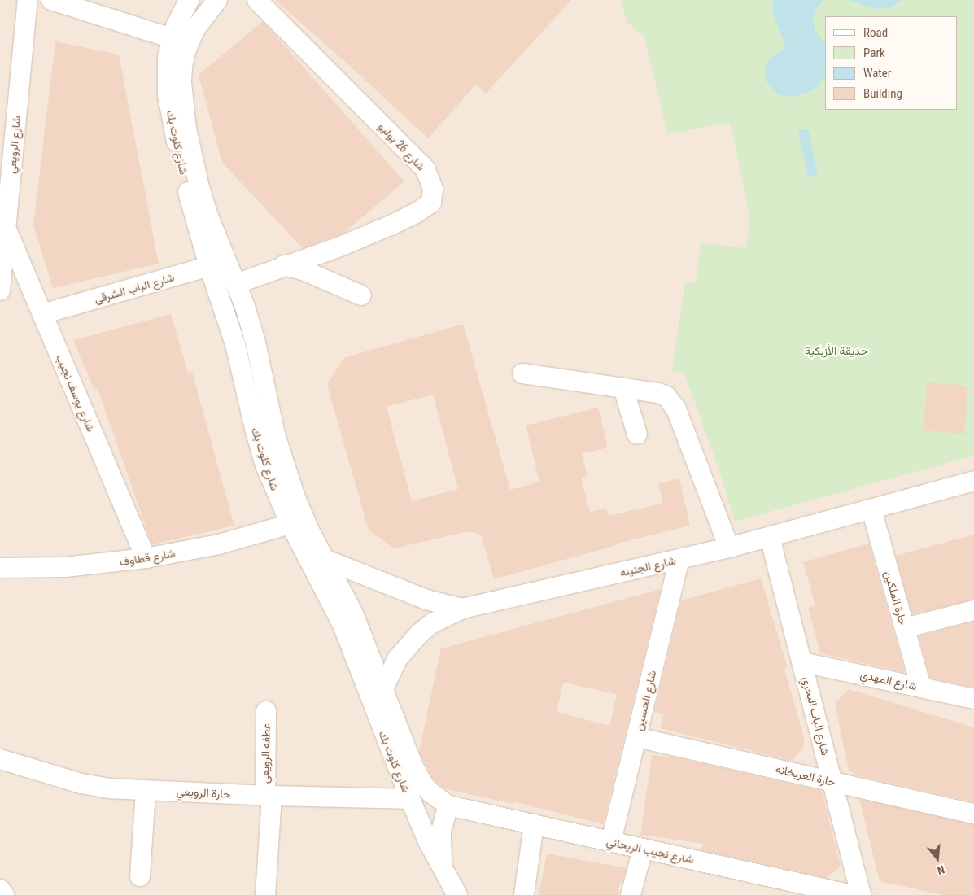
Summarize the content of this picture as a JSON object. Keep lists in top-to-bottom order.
{
  "streets": {
    "street": [
      "شارع كلوت بك",
      "شارع الرويعي",
      "شارع 26 يوليو",
      "شارع الباب الشرقى",
      "شارع يوسف نجيب",
      "شارع قطاوف",
      "شارع الجنينه",
      "حارة الملكين",
      "شارع المهدي",
      "شارع الحسين",
      "شارع الباب البحري",
      "عطفه الرويعي",
      "حارة العربخانه",
      "حارة الرويعي",
      "شارع نجيب الريحاني"
    ]
  },
  "crossings": [
    ["شارع كلوت بك", "شارع 26 يوليو"],
    ["شارع كلوت بك", "شارع الباب الشرقى"],
    ["شارع كلوت بك", "شارع قطاوف"],
    ["شارع كلوت بك", "شارع الجنينه"],
    ["شارع كلوت بك", "حارة الرويعي"],
    ["شارع كلوت بك", "شارع نجيب الريحاني"],
    ["شارع الرويعي", "شارع يوسف نجيب"],
    ["شارع الباب الشرقى", "شارع يوسف نجيب"],
    ["شارع يوسف نجيب", "شارع قطاوف"],
    ["شارع الجنينه", "حارة الملكين"],
    ["شارع الجنينه", "شارع الحسين"],
    ["شارع الجنينه", "شارع الباب البحري"],
    ["حارة الملكين", "شارع المهدي"],
    ["شارع المهدي", "شارع الباب البحري"],
    ["شارع الحسين", "حارة العربخانه"],
    ["شارع الحسين", "شارع نجيب الريحاني"],
    ["شارع الباب البحري", "حارة العربخانه"],
    ["عطفه الرويعي", "حارة الرويعي"]
  ],
  "parks": ["حديقة الأزبكية"],
  "legend": [
    "Road",
    "Park",
    "Water",
    "Building"
  ],
  "north": "bottom"
}
